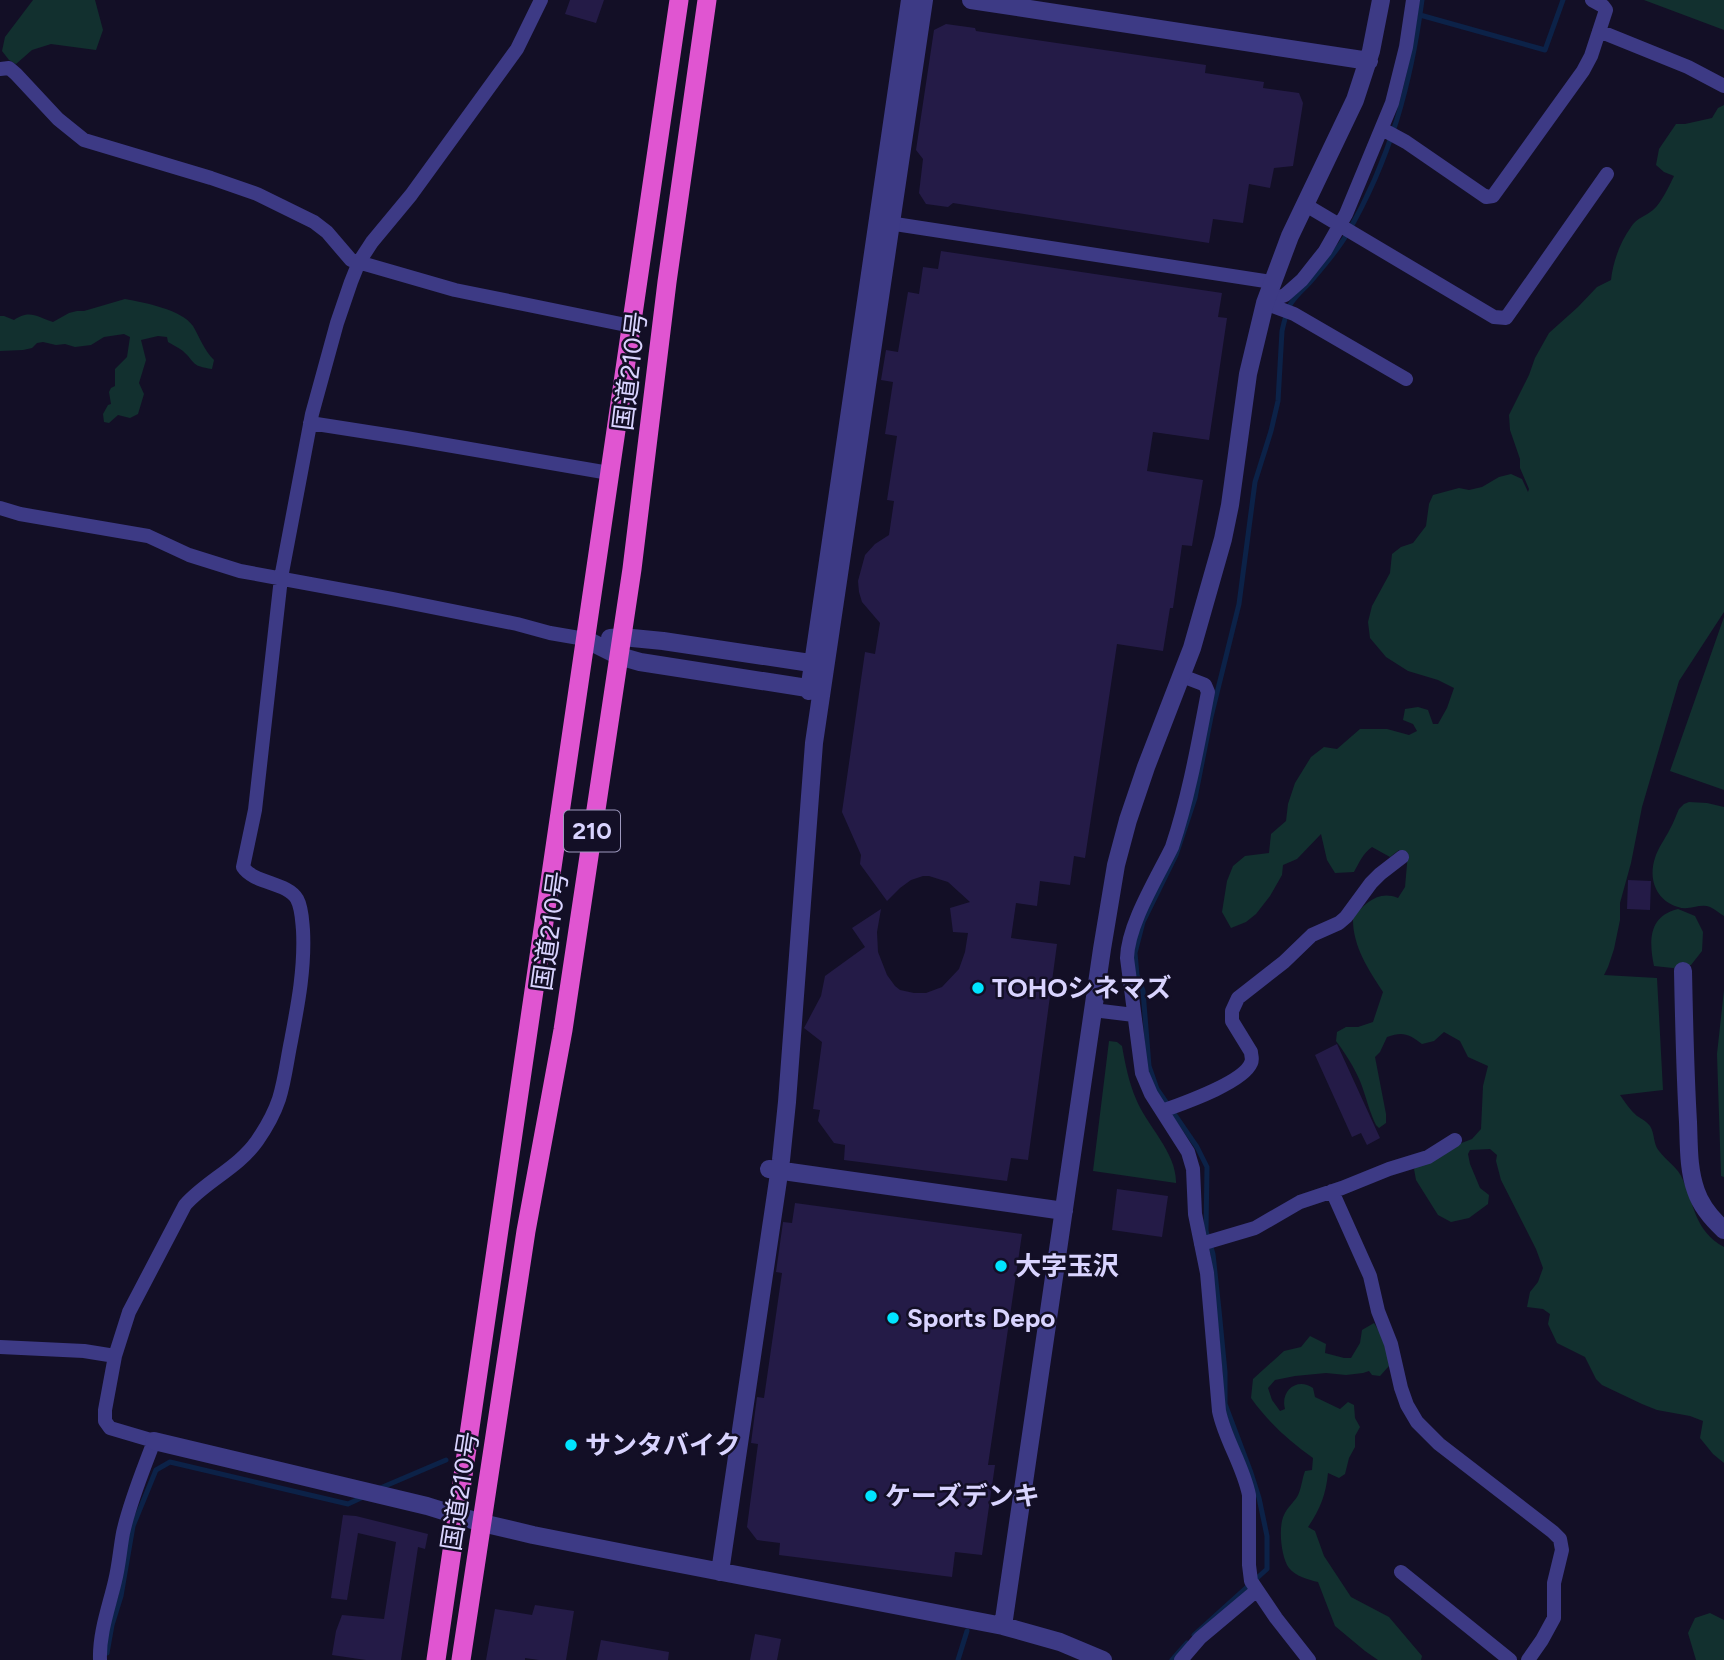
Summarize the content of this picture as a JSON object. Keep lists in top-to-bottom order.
{
  "streets": {
    "highway": ["国道210号", "210"]
  },
  "places": [
    "TOHOシネマズ",
    "大字玉沢",
    "Sports Depo",
    "サンタバイク",
    "ケーズデンキ"
  ]
}
